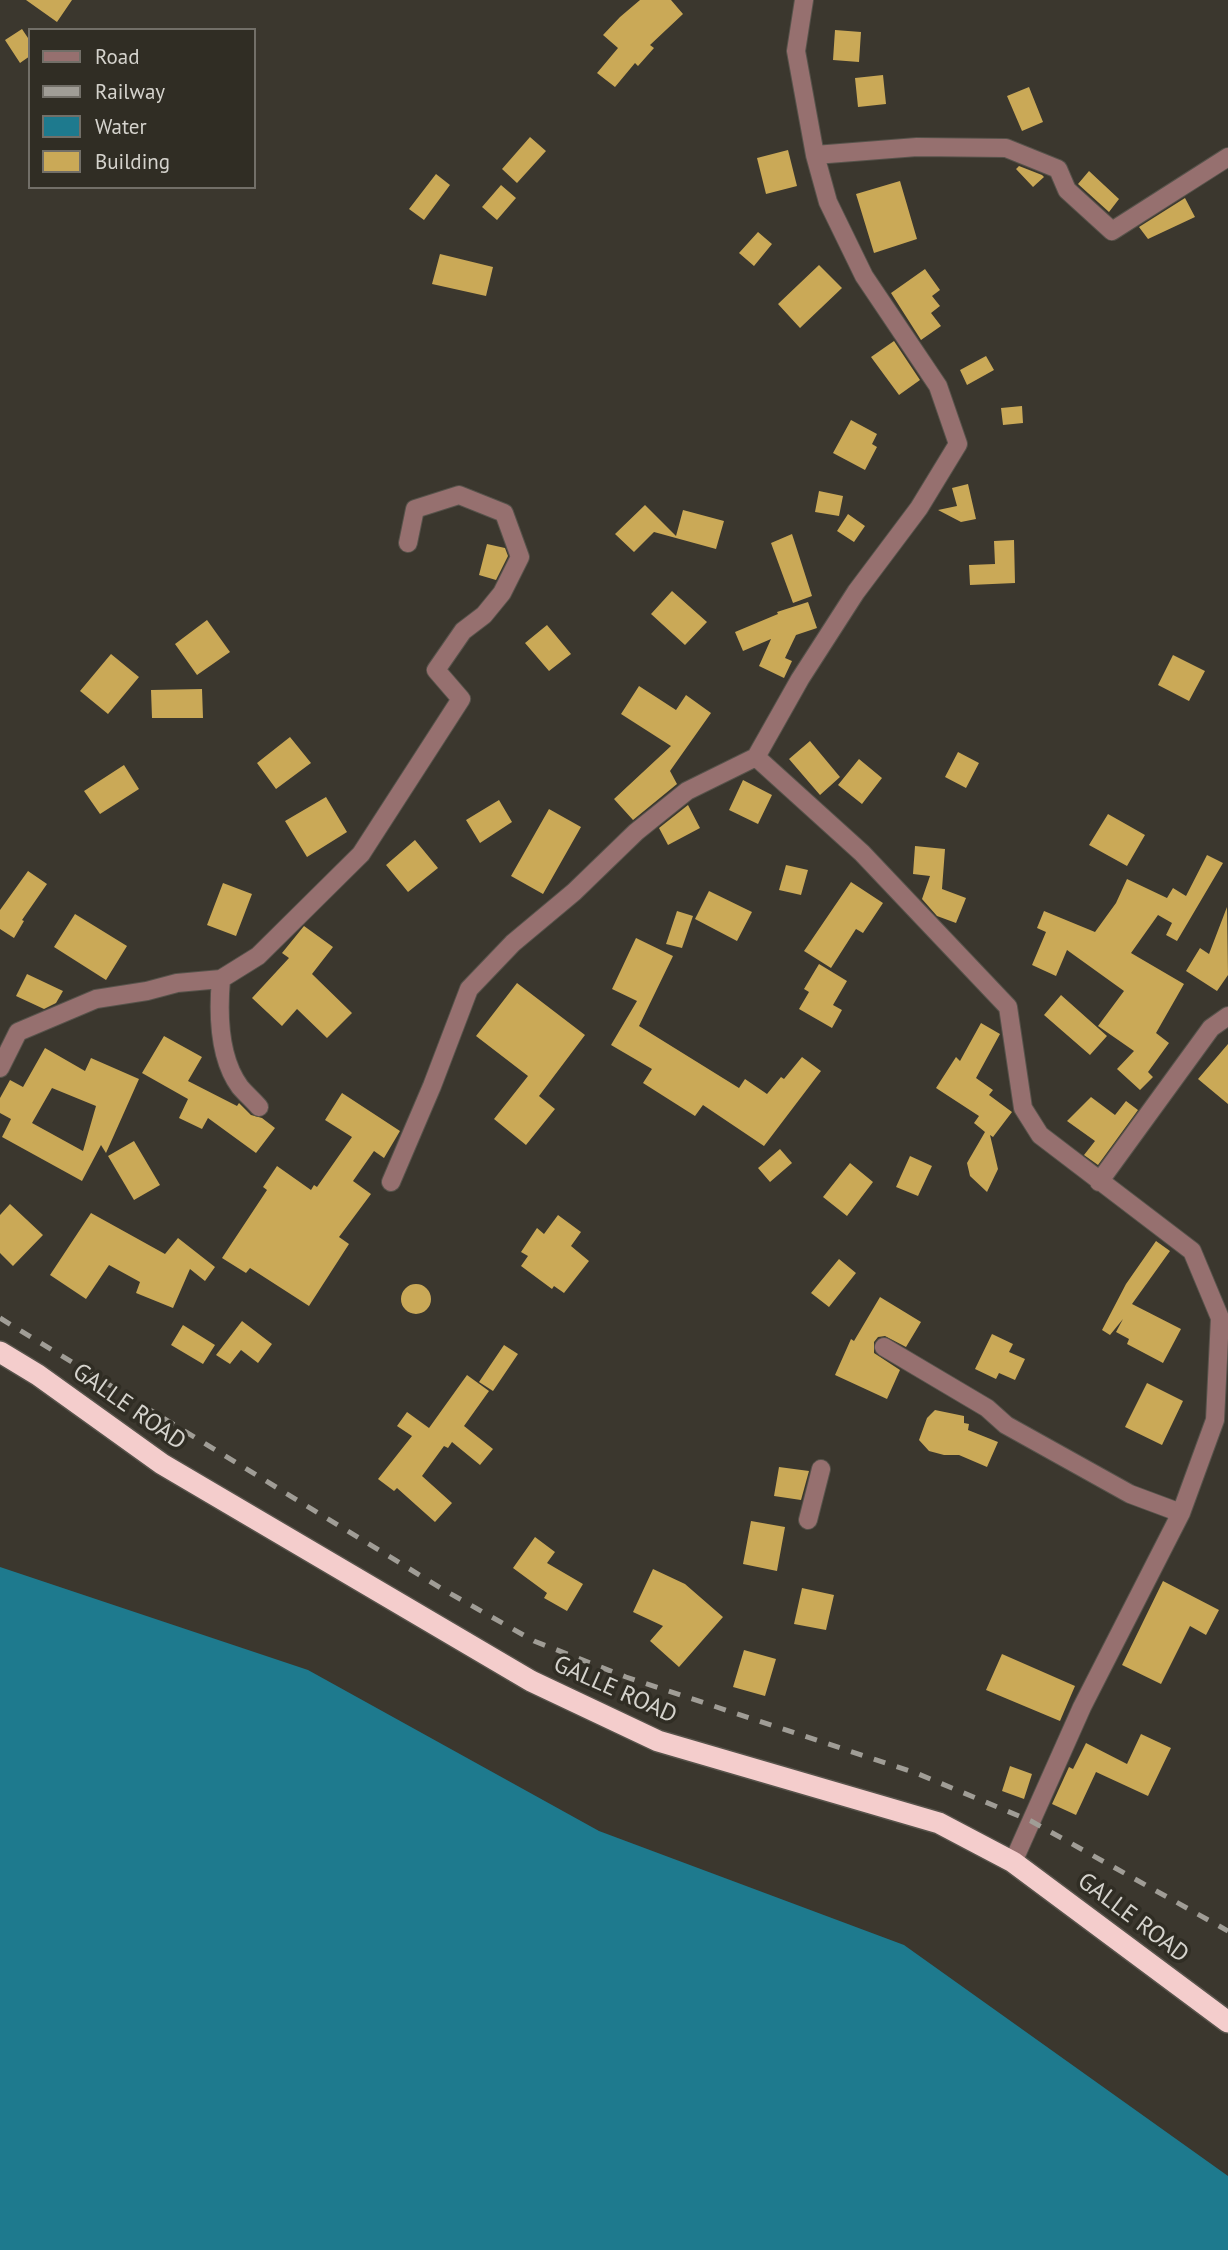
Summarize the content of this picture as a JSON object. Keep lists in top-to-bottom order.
{
  "streets": {
    "highway": ["GALLE ROAD"]
  },
  "legend": [
    "Road",
    "Railway",
    "Water",
    "Building"
  ]
}
